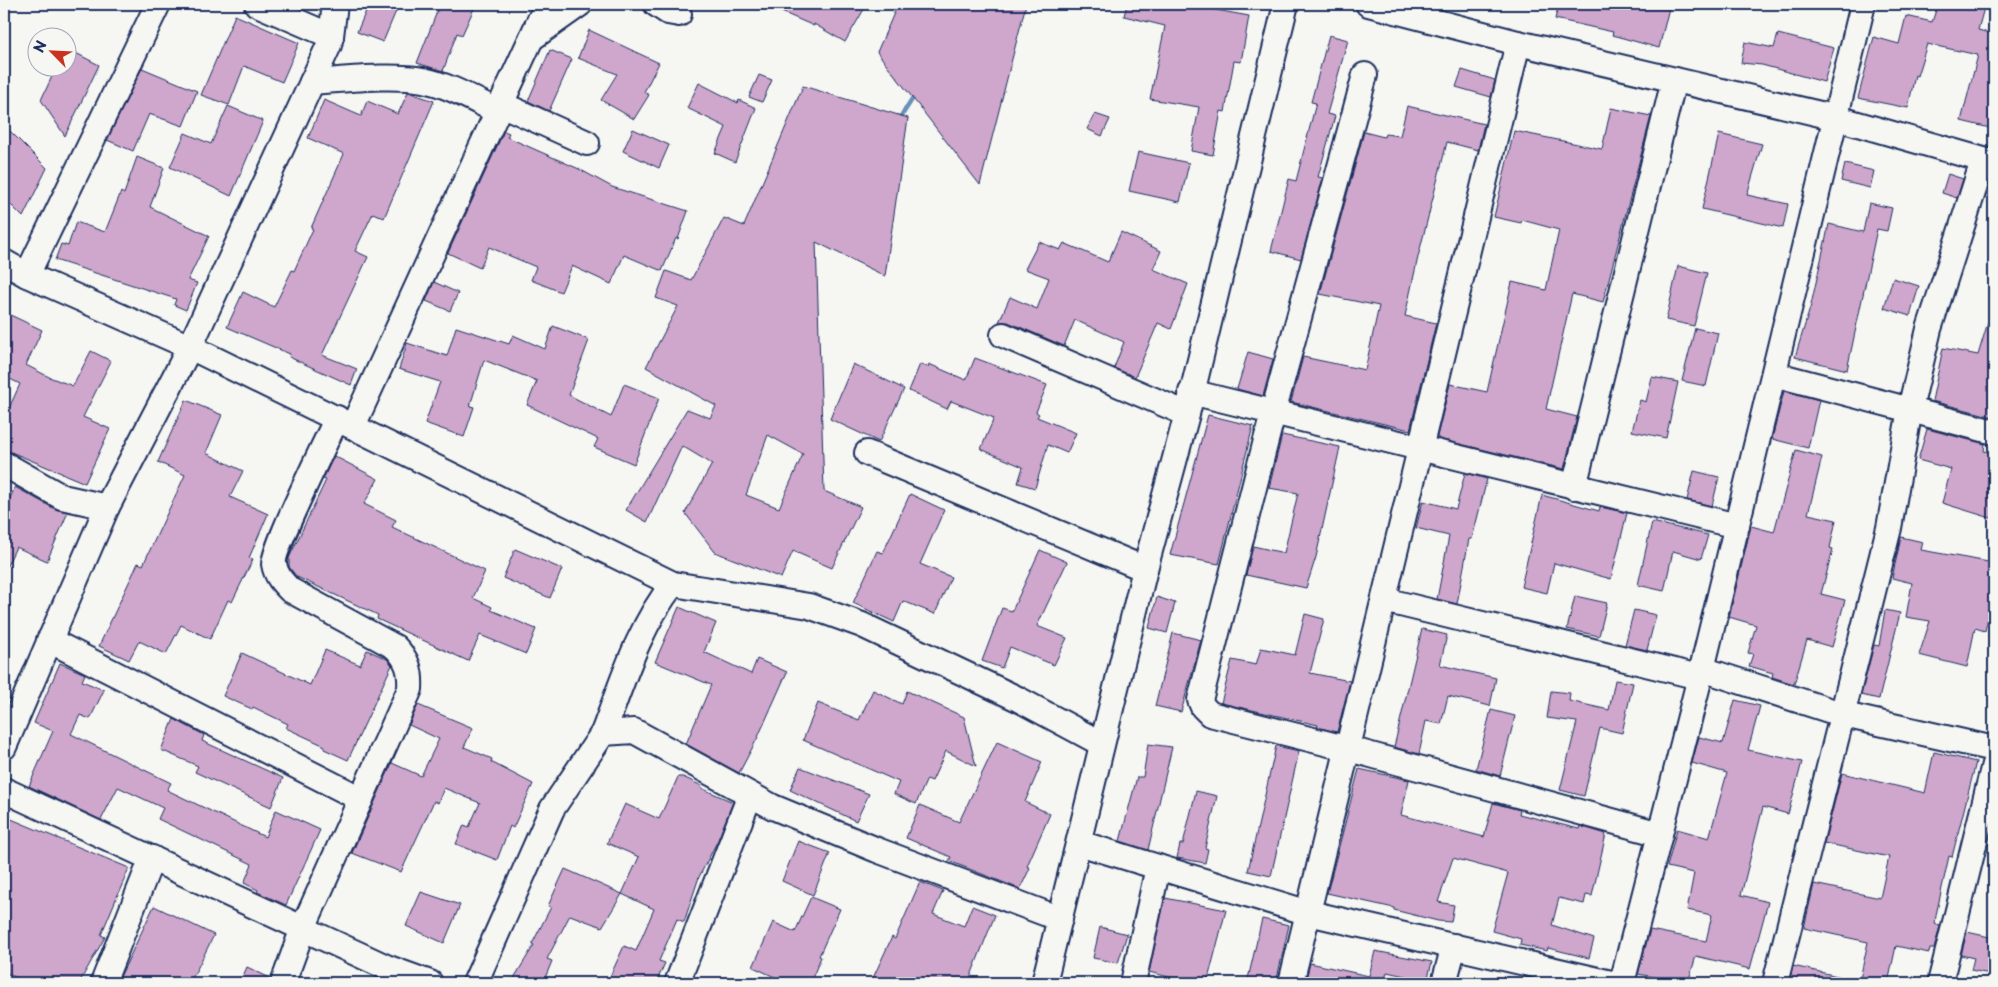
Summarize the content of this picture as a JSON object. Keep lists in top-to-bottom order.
{
  "north": "top left"
}
